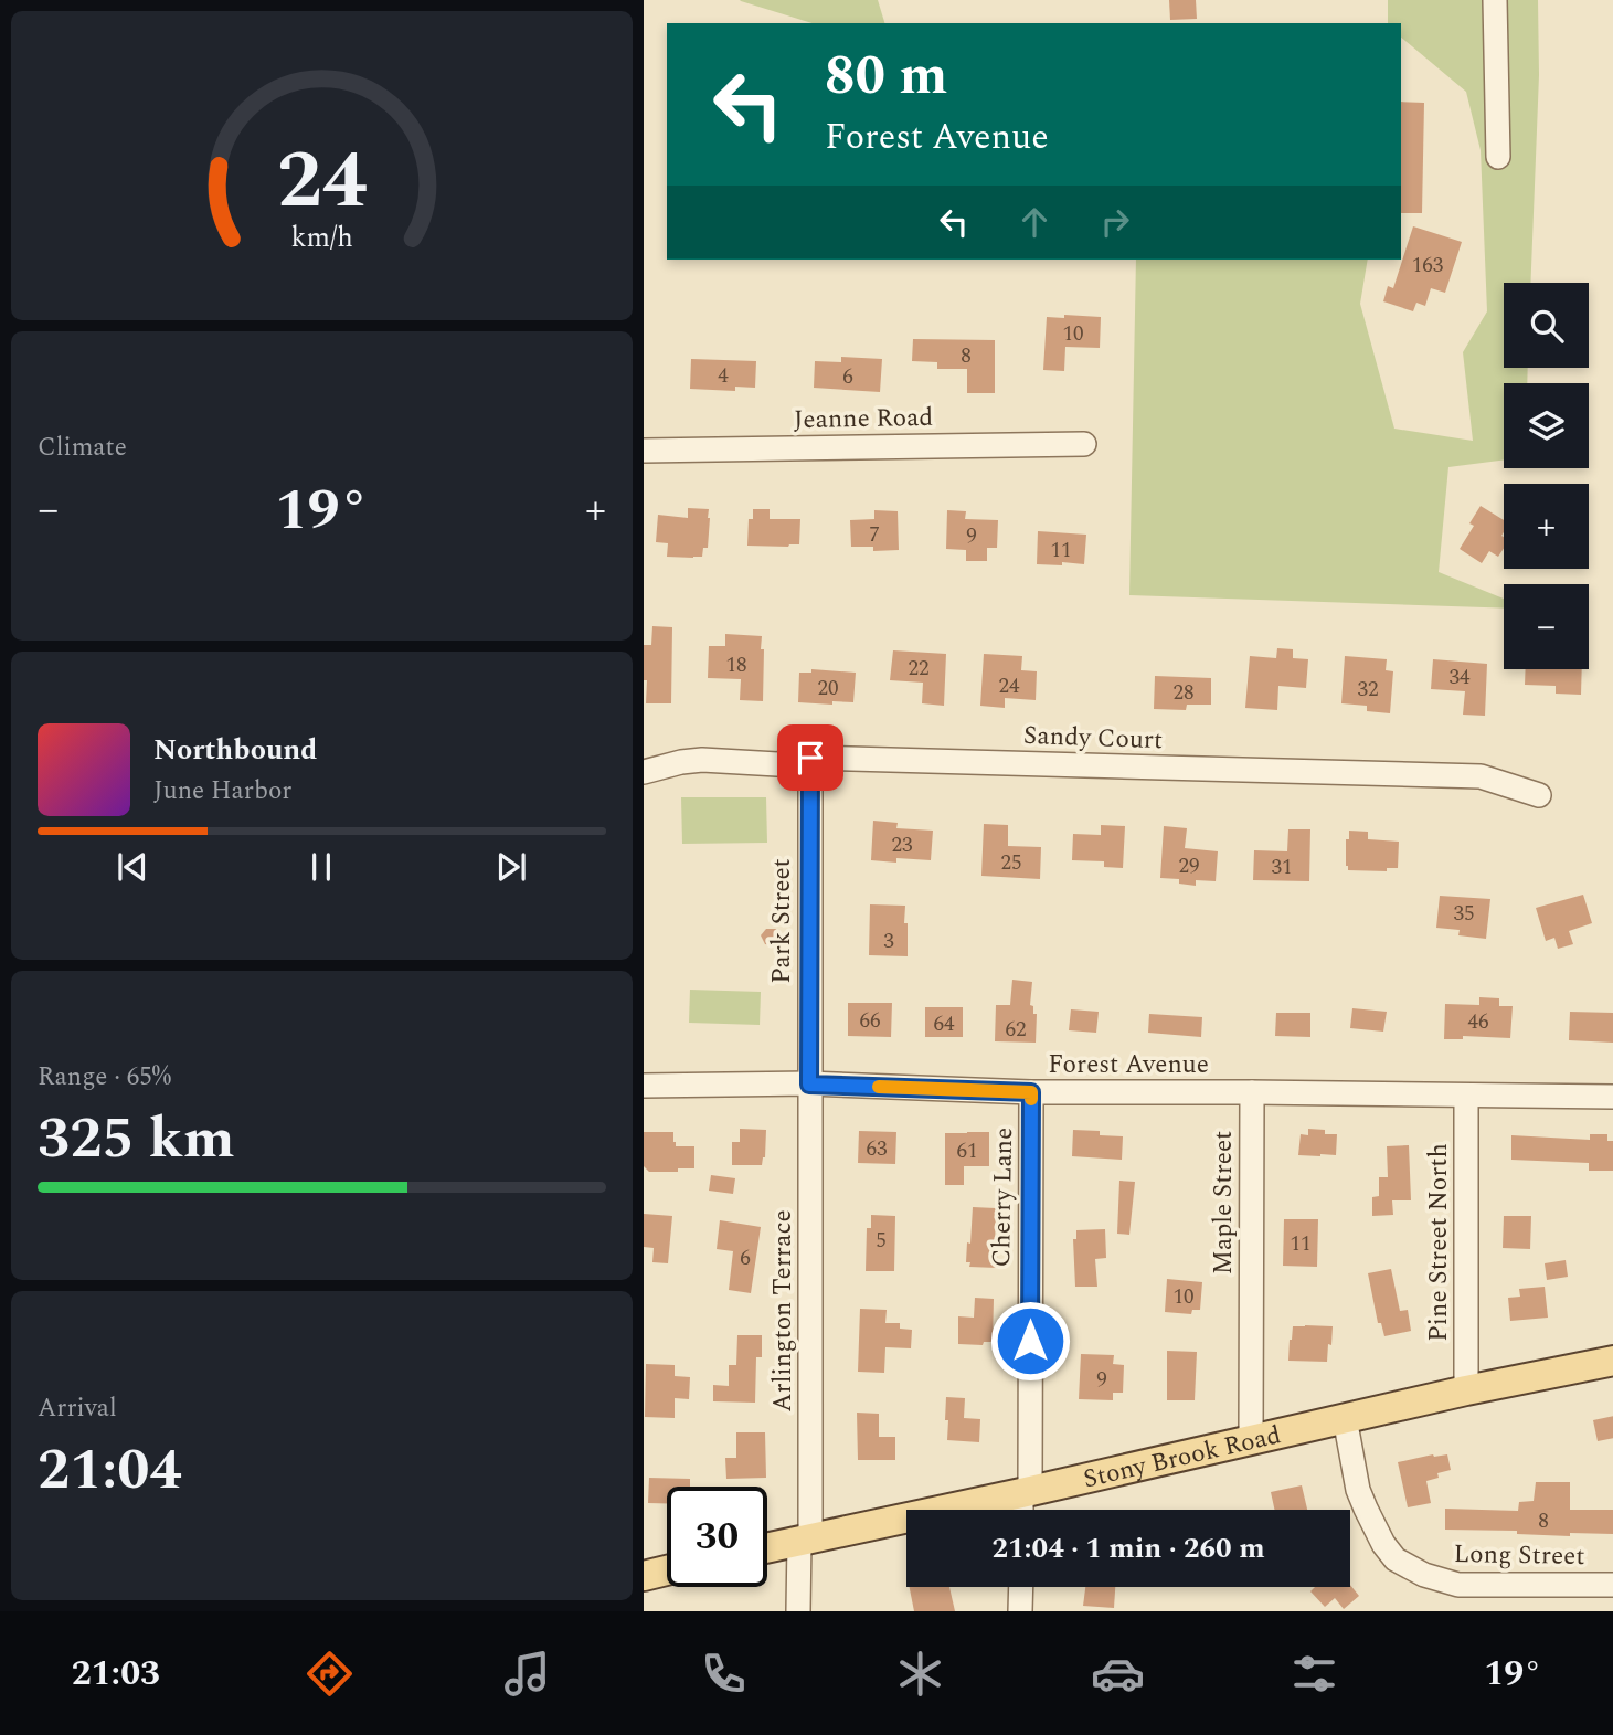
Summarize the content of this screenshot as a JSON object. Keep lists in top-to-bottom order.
{
  "streets": {
    "main road": ["Stony Brook Road"],
    "street": [
      "Jeanne Road",
      "Sandy Court",
      "Park Street",
      "Forest Avenue",
      "Cherry Lane",
      "Maple Street",
      "Pine Street North",
      "Arlington Terrace",
      "Long Street"
    ]
  },
  "crossings": [
    ["Sandy Court", "Park Street"],
    ["Park Street", "Forest Avenue"],
    ["Park Street", "Arlington Terrace"],
    ["Forest Avenue", "Cherry Lane"],
    ["Forest Avenue", "Maple Street"],
    ["Forest Avenue", "Pine Street North"],
    ["Forest Avenue", "Arlington Terrace"],
    ["Cherry Lane", "Stony Brook Road"],
    ["Maple Street", "Stony Brook Road"],
    ["Pine Street North", "Stony Brook Road"],
    ["Arlington Terrace", "Stony Brook Road"],
    ["Stony Brook Road", "Long Street"]
  ],
  "house_numbers": [
    "163",
    "10",
    "8",
    "4",
    "6",
    "7",
    "9",
    "11",
    "18",
    "22",
    "34",
    "24",
    "20",
    "32",
    "28",
    "23",
    "25",
    "29",
    "31",
    "35",
    "3",
    "66",
    "46",
    "64",
    "62",
    "63",
    "61",
    "5",
    "11",
    "6",
    "10",
    "9",
    "8"
  ],
  "page": {
    "turn": ["80 m", "Forest Avenue"],
    "map_buttons": ["+", "−"],
    "tile": [
      "Climate",
      ["Range · 65%", "325 km"],
      ["Arrival", "21:04"]
    ],
    "heat": ["−", "19°", "+"],
    "song": ["Northbound", "June Harbor"],
    "limit": "30",
    "trip": "21:04 · 1 min · 260 m",
    "tabs": ["21:03", "19°"],
    "gauge": ["24", "km/h"]
  }
}
